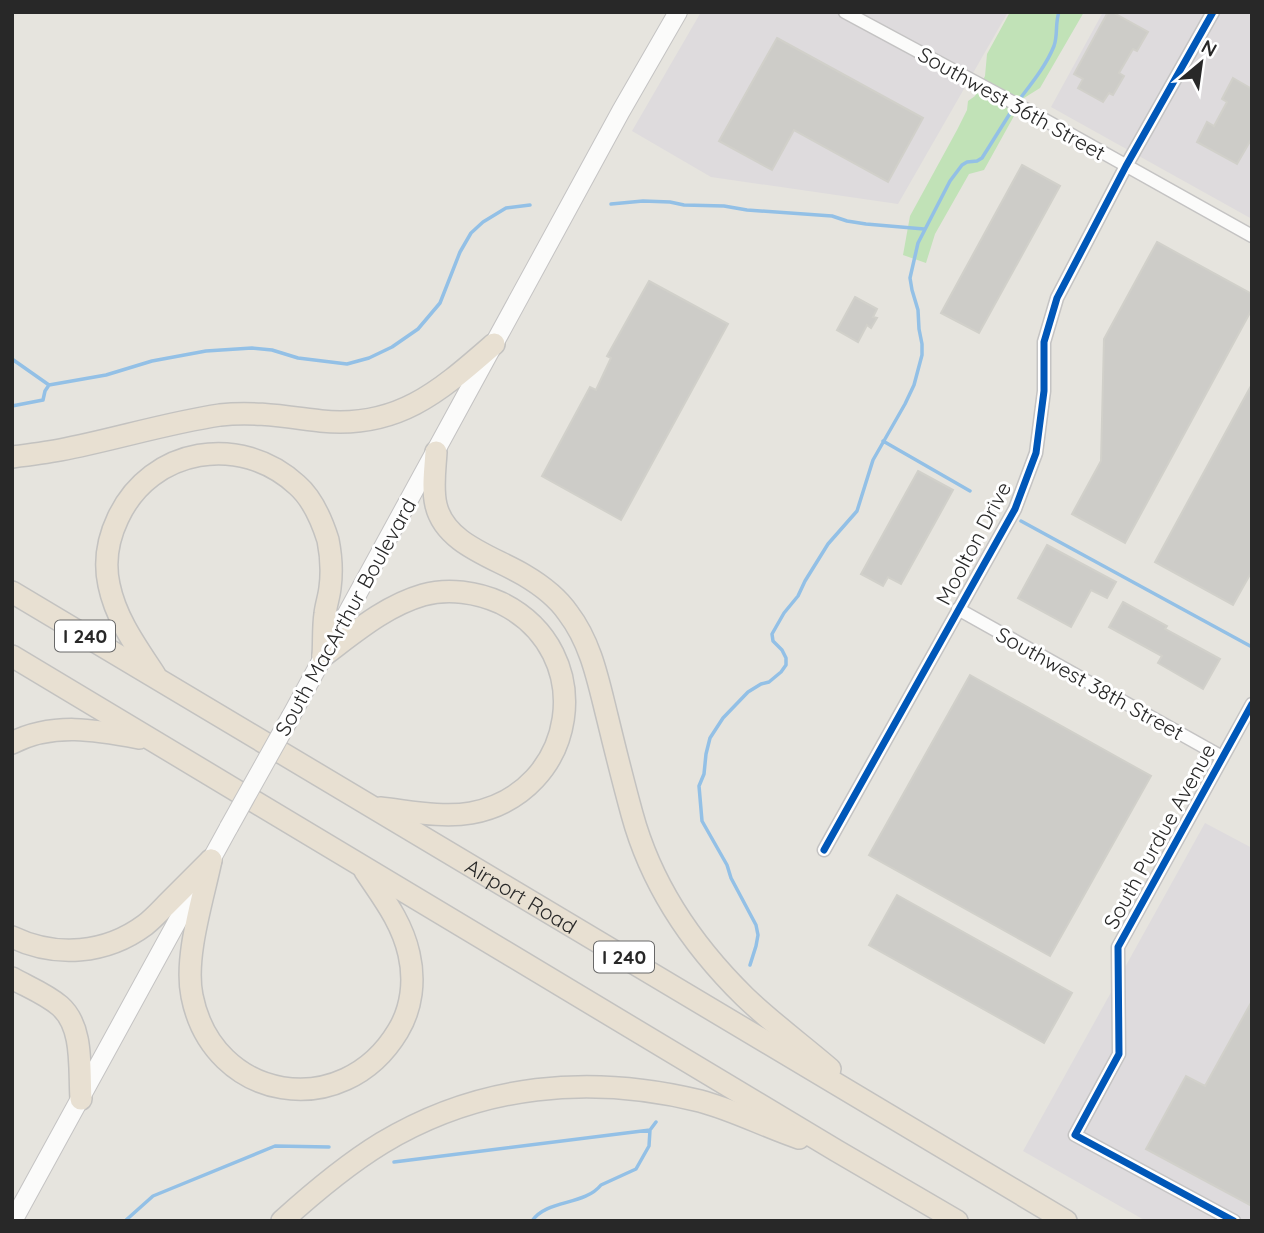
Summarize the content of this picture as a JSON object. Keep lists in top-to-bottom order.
{
  "streets": {
    "highway": ["I 240", "Airport Road"],
    "main road": ["South MacArthur Boulevard"],
    "street": [
      "Southwest 36th Street",
      "Moolton Drive",
      "Southwest 38th Street",
      "South Purdue Avenue"
    ]
  },
  "crossings": [
    ["Southwest 36th Street", "Moolton Drive"],
    ["Moolton Drive", "Southwest 38th Street"],
    ["Southwest 38th Street", "South Purdue Avenue"]
  ],
  "north": "top right"
}
